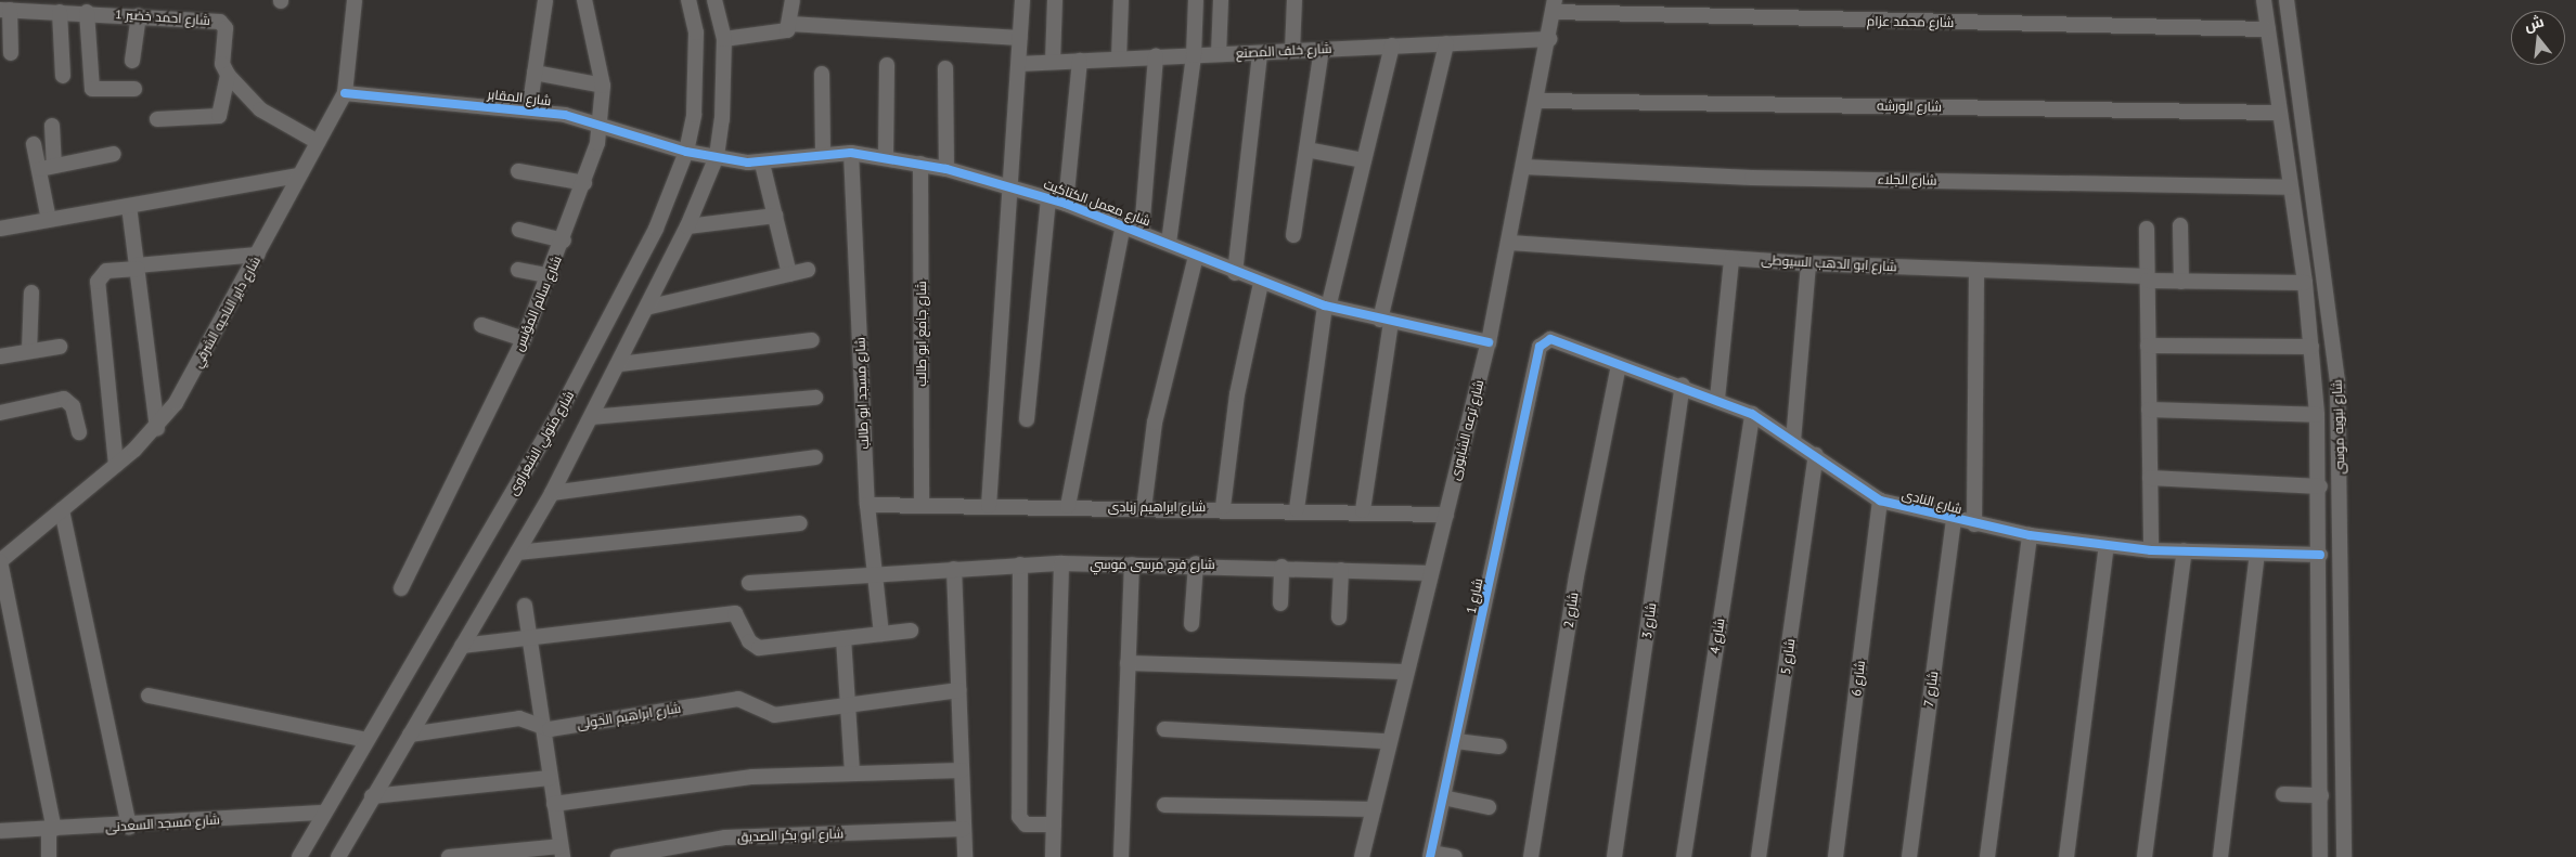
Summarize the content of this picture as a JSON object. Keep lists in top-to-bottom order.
{
  "streets": {
    "street": [
      "شارع احمد خضير 1",
      "شارع محمد عزام",
      "شارع خلف المصنع",
      "شارع المقابر",
      "شارع الورشه",
      "شارع الجلاء",
      "شارع معمل الكتاكيت",
      "شارع ابو الدهب السيوطى",
      "شارع سالم المؤنس",
      "شارع داير الناحيه الشرقي",
      "شارع جامع ابو طالب",
      "شارع مسجد ابو طالب",
      "شارع نبويه موسى",
      "شارع ترعه الشابورى",
      "شارع متولي الشعراوى",
      "شارع النادى",
      "شارع ابراهيم زبادى",
      "شارع فرج مرسى موسي",
      "شارع 1",
      "شارع 2",
      "شارع 3",
      "شارع 4",
      "شارع 5",
      "شارع 6",
      "شارع 7",
      "شارع ابراهيم الخولى",
      "شارع مسجد السعدنى",
      "شارع ابو بكر الصديق"
    ]
  },
  "crossings": [
    ["شارع محمد عزام", "شارع نبويه موسى"],
    ["شارع محمد عزام", "شارع ترعه الشابورى"],
    ["شارع خلف المصنع", "شارع ترعه الشابورى"],
    ["شارع المقابر", "شارع معمل الكتاكيت"],
    ["شارع المقابر", "شارع سالم المؤنس"],
    ["شارع المقابر", "شارع داير الناحيه الشرقي"],
    ["شارع المقابر", "شارع متولي الشعراوى"],
    ["شارع الورشه", "شارع نبويه موسى"],
    ["شارع الورشه", "شارع ترعه الشابورى"],
    ["شارع الجلاء", "شارع نبويه موسى"],
    ["شارع الجلاء", "شارع ترعه الشابورى"],
    ["شارع معمل الكتاكيت", "شارع جامع ابو طالب"],
    ["شارع معمل الكتاكيت", "شارع مسجد ابو طالب"],
    ["شارع معمل الكتاكيت", "شارع ترعه الشابورى"],
    ["شارع معمل الكتاكيت", "شارع متولي الشعراوى"],
    ["شارع ابو الدهب السيوطى", "شارع نبويه موسى"],
    ["شارع ابو الدهب السيوطى", "شارع ترعه الشابورى"],
    ["شارع جامع ابو طالب", "شارع ابراهيم زبادى"],
    ["شارع مسجد ابو طالب", "شارع ابراهيم زبادى"],
    ["شارع مسجد ابو طالب", "شارع فرج مرسى موسي"],
    ["شارع نبويه موسى", "شارع النادى"],
    ["شارع ترعه الشابورى", "شارع ابراهيم زبادى"],
    ["شارع ترعه الشابورى", "شارع فرج مرسى موسي"],
    ["شارع متولي الشعراوى", "شارع مسجد السعدنى"],
    ["شارع النادى", "شارع 1"],
    ["شارع النادى", "شارع 2"],
    ["شارع النادى", "شارع 3"],
    ["شارع النادى", "شارع 4"],
    ["شارع النادى", "شارع 5"],
    ["شارع النادى", "شارع 6"],
    ["شارع النادى", "شارع 7"]
  ],
  "north": "top"
}
